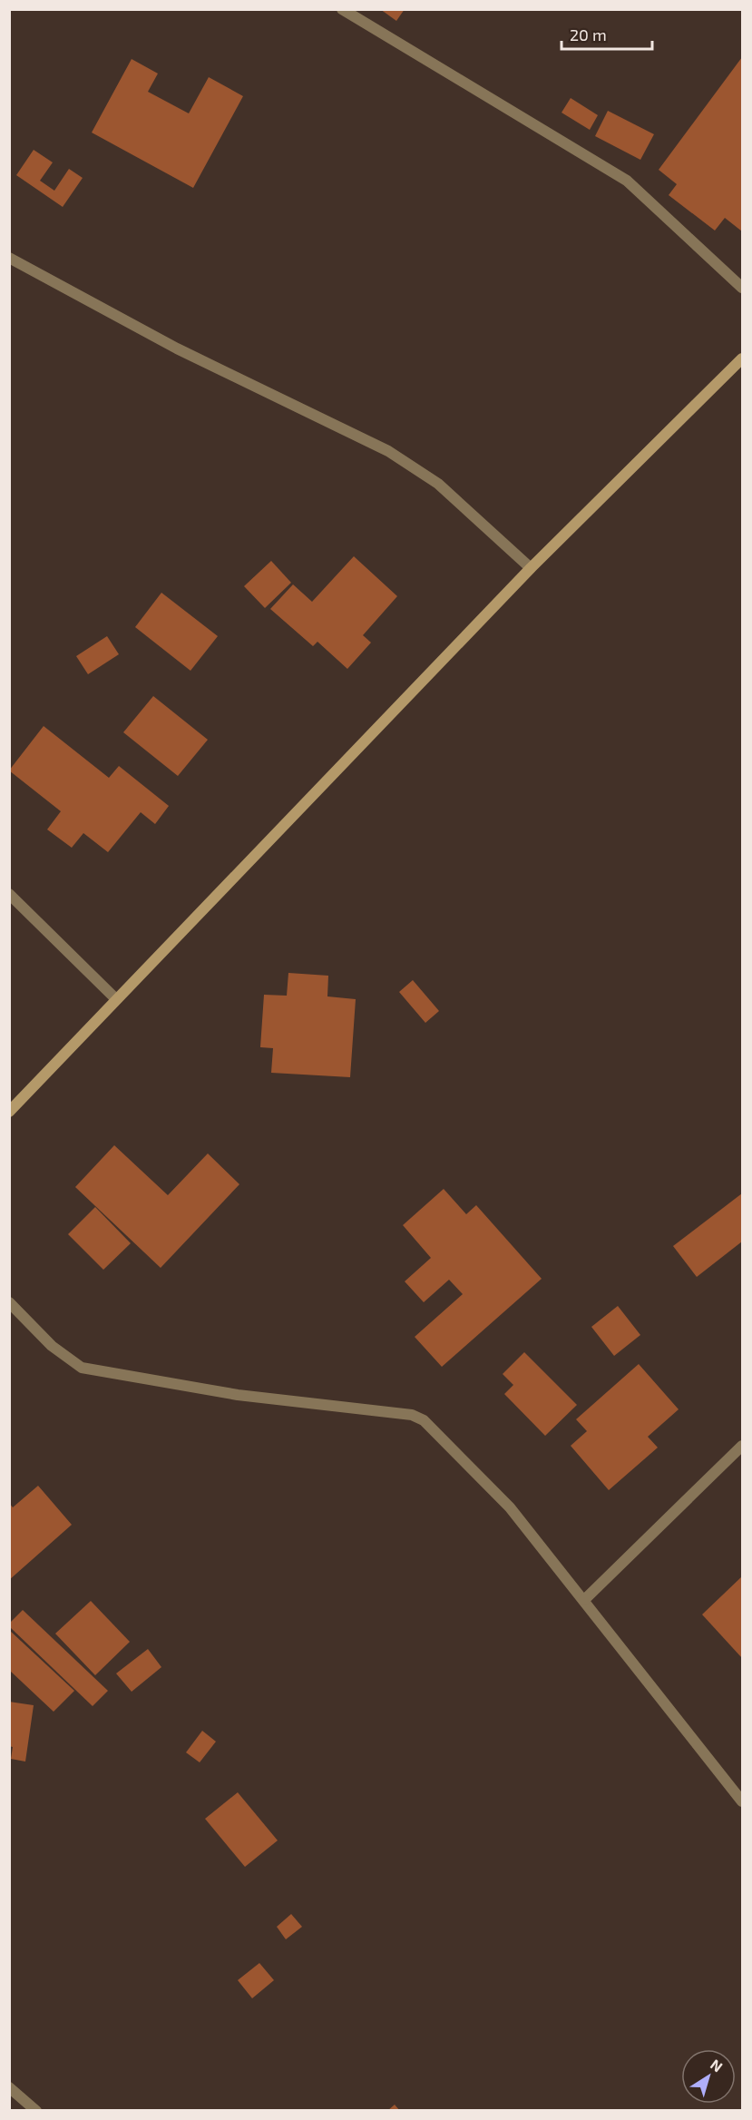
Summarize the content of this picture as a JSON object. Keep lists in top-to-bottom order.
{
  "scale_bar": "20 m",
  "north": "top right"
}
